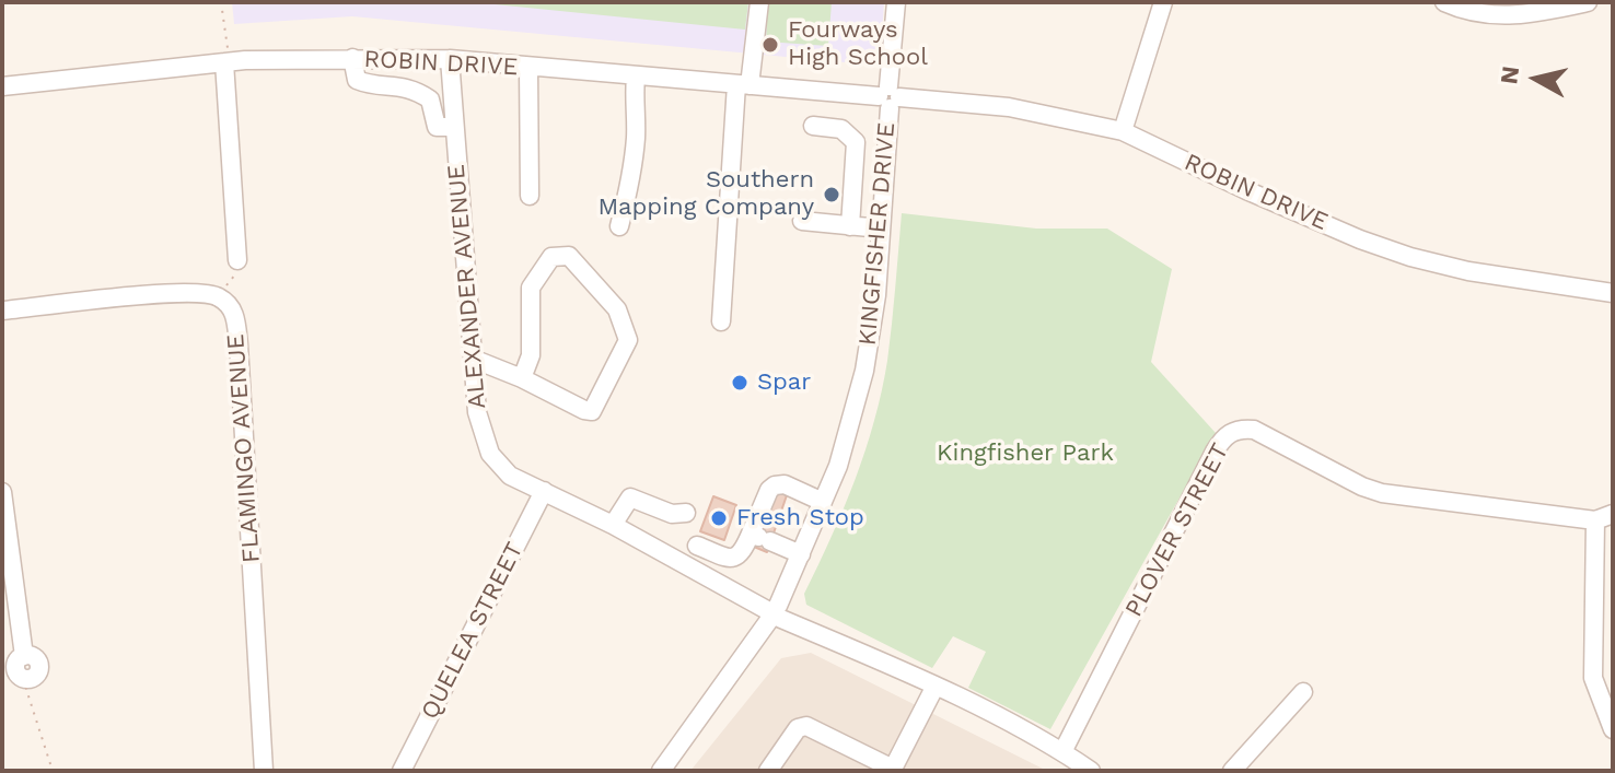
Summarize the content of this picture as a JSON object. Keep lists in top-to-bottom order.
{
  "streets": {
    "street": [
      "ROBIN DRIVE",
      "KINGFISHER DRIVE",
      "ALEXANDER AVENUE",
      "FLAMINGO AVENUE",
      "PLOVER STREET",
      "QUELEA STREET"
    ]
  },
  "crossings": [
    ["ROBIN DRIVE", "KINGFISHER DRIVE"],
    ["ROBIN DRIVE", "ALEXANDER AVENUE"],
    ["KINGFISHER DRIVE", "ALEXANDER AVENUE"],
    ["ALEXANDER AVENUE", "PLOVER STREET"],
    ["ALEXANDER AVENUE", "QUELEA STREET"]
  ],
  "parks": ["Kingfisher Park"],
  "places": [
    "Fourways High School",
    "Southern Mapping Company",
    "Spar",
    "Fresh Stop"
  ],
  "north": "left"
}
